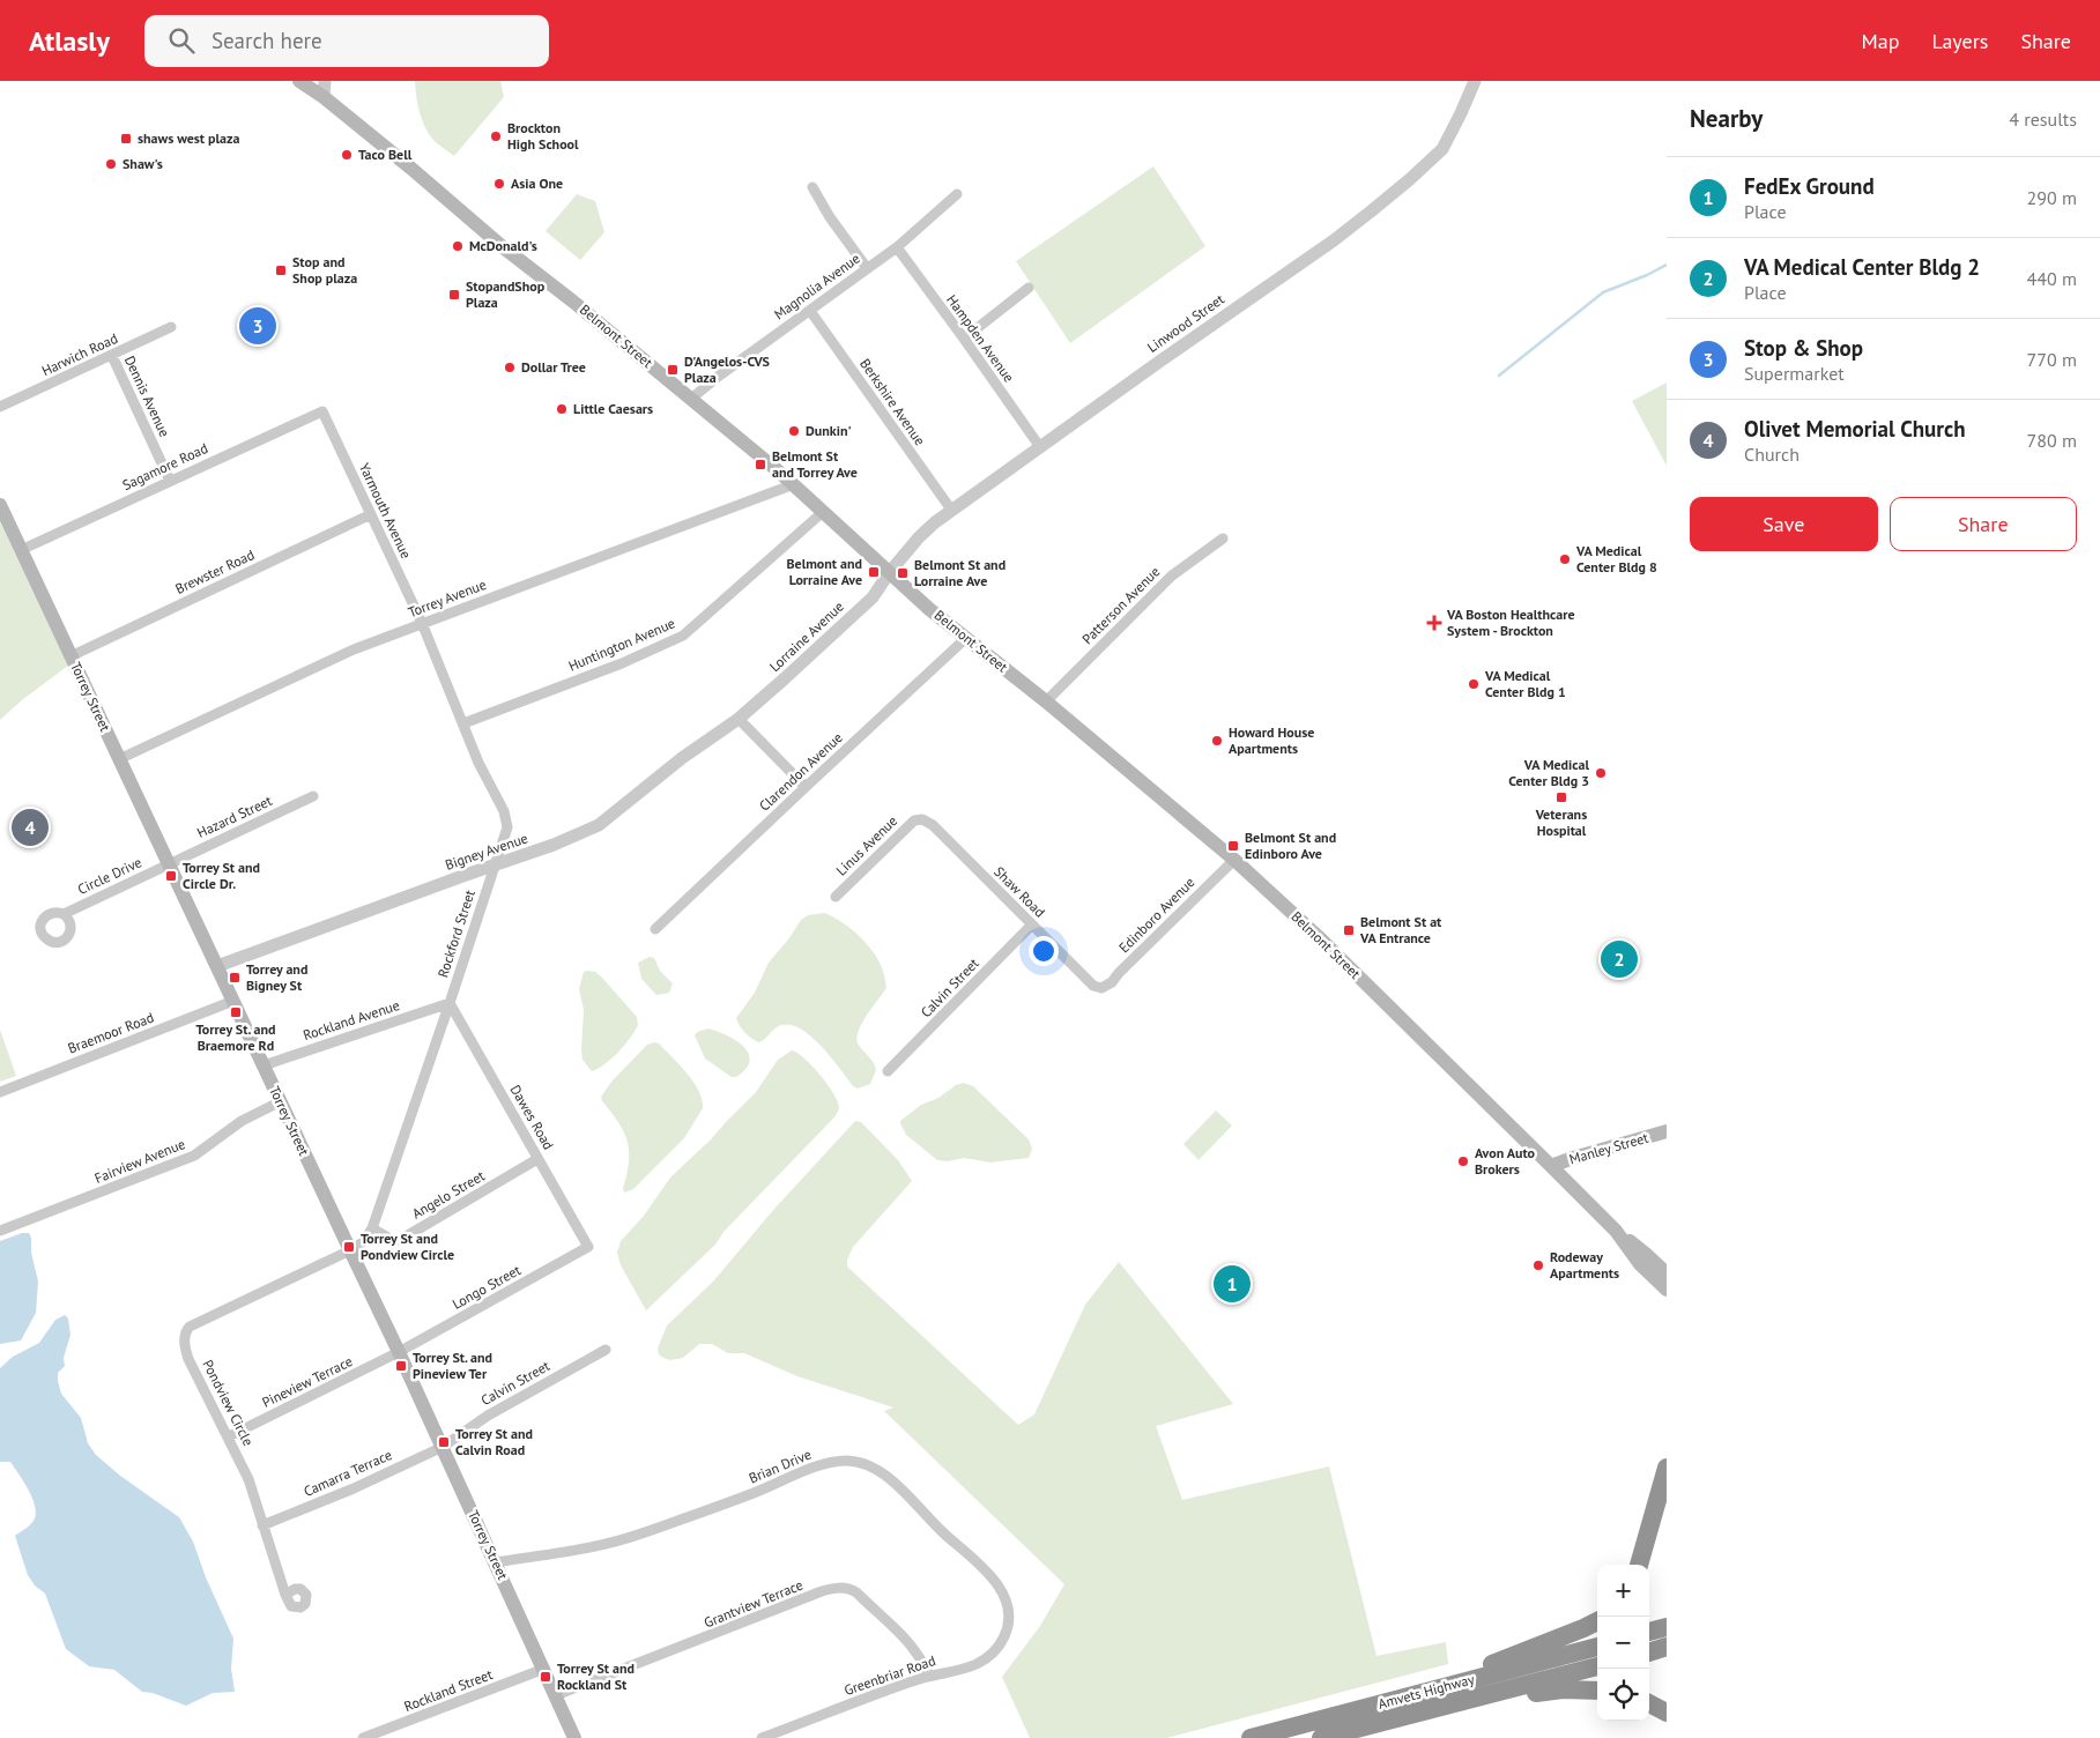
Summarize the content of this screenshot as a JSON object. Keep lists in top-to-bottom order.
{
  "streets": {
    "highway": ["Amvets Highway"],
    "main road": ["Belmont Street", "Torrey Street", "Manley Street"],
    "street": [
      "Magnolia Avenue",
      "Linwood Street",
      "Hampden Avenue",
      "Harwich Road",
      "Dennis Avenue",
      "Berkshire Avenue",
      "Sagamore Road",
      "Yarmouth Avenue",
      "Brewster Road",
      "Torrey Avenue",
      "Patterson Avenue",
      "Lorraine Avenue",
      "Huntington Avenue",
      "Clarendon Avenue",
      "Hazard Street",
      "Linus Avenue",
      "Bigney Avenue",
      "Circle Drive",
      "Shaw Road",
      "Edinboro Avenue",
      "Rockford Street",
      "Calvin Street",
      "Rockland Avenue",
      "Braemoor Road",
      "Dawes Road",
      "Fairview Avenue",
      "Angelo Street",
      "Longo Street",
      "Pineview Terrace",
      "Pondview Circle",
      "Brian Drive",
      "Camarra Terrace",
      "Grantview Terrace",
      "Greenbriar Road",
      "Rockland Street"
    ]
  },
  "crossings": [
    ["Magnolia Avenue", "Belmont Street"],
    ["Magnolia Avenue", "Hampden Avenue"],
    ["Magnolia Avenue", "Berkshire Avenue"],
    ["Linwood Street", "Belmont Street"],
    ["Linwood Street", "Hampden Avenue"],
    ["Linwood Street", "Berkshire Avenue"],
    ["Linwood Street", "Lorraine Avenue"],
    ["Belmont Street", "Torrey Avenue"],
    ["Belmont Street", "Patterson Avenue"],
    ["Belmont Street", "Lorraine Avenue"],
    ["Belmont Street", "Huntington Avenue"],
    ["Belmont Street", "Clarendon Avenue"],
    ["Belmont Street", "Edinboro Avenue"],
    ["Belmont Street", "Manley Street"],
    ["Harwich Road", "Dennis Avenue"],
    ["Dennis Avenue", "Sagamore Road"],
    ["Sagamore Road", "Yarmouth Avenue"],
    ["Sagamore Road", "Torrey Street"],
    ["Yarmouth Avenue", "Brewster Road"],
    ["Yarmouth Avenue", "Torrey Avenue"],
    ["Yarmouth Avenue", "Rockford Street"],
    ["Brewster Road", "Torrey Street"],
    ["Torrey Avenue", "Torrey Street"],
    ["Torrey Avenue", "Rockford Street"],
    ["Lorraine Avenue", "Bigney Avenue"],
    ["Huntington Avenue", "Rockford Street"],
    ["Torrey Street", "Hazard Street"],
    ["Torrey Street", "Bigney Avenue"],
    ["Torrey Street", "Circle Drive"],
    ["Torrey Street", "Rockford Street"],
    ["Torrey Street", "Calvin Street"],
    ["Torrey Street", "Rockland Avenue"],
    ["Torrey Street", "Braemoor Road"],
    ["Torrey Street", "Fairview Avenue"],
    ["Torrey Street", "Longo Street"],
    ["Torrey Street", "Pineview Terrace"],
    ["Torrey Street", "Pondview Circle"],
    ["Torrey Street", "Brian Drive"],
    ["Torrey Street", "Camarra Terrace"],
    ["Torrey Street", "Grantview Terrace"],
    ["Torrey Street", "Rockland Street"],
    ["Hazard Street", "Circle Drive"],
    ["Linus Avenue", "Shaw Road"],
    ["Bigney Avenue", "Rockford Street"],
    ["Shaw Road", "Edinboro Avenue"],
    ["Shaw Road", "Calvin Street"],
    ["Rockford Street", "Rockland Avenue"],
    ["Rockford Street", "Dawes Road"],
    ["Rockford Street", "Angelo Street"],
    ["Rockford Street", "Pondview Circle"],
    ["Calvin Street", "Camarra Terrace"],
    ["Rockland Avenue", "Dawes Road"],
    ["Dawes Road", "Angelo Street"],
    ["Dawes Road", "Longo Street"],
    ["Longo Street", "Pineview Terrace"],
    ["Pineview Terrace", "Pondview Circle"],
    ["Pondview Circle", "Camarra Terrace"],
    ["Brian Drive", "Greenbriar Road"],
    ["Grantview Terrace", "Greenbriar Road"]
  ],
  "places": {
    "other": [
      "Brockton High School",
      "Taco Bell",
      "Shaw's",
      "Asia One",
      "McDonald's",
      "Dollar Tree",
      "Little Caesars",
      "Dunkin'",
      "VA Medical Center Bldg 8",
      "VA Medical Center Bldg 1",
      "Howard House Apartments",
      "VA Medical Center Bldg 3",
      "Avon Auto Brokers",
      "Rodeway Apartments"
    ],
    "transit": [
      "shaws west plaza",
      "Stop and Shop plaza",
      "StopandShop Plaza",
      "D'Angelos-CVS Plaza",
      "Belmont St and Torrey Ave",
      "Belmont and Lorraine Ave",
      "Belmont St and Lorraine Ave",
      "Veterans Hospital",
      "Belmont St and Edinboro Ave",
      "Torrey St and Circle Dr.",
      "Belmont St at VA Entrance",
      "Torrey and Bigney St",
      "Torrey St. and Braemore Rd",
      "Torrey St and Pondview Circle",
      "Torrey St. and Pineview Ter",
      "Torrey St and Calvin Road",
      "Torrey St and Rockland St"
    ],
    "health": ["VA Boston Healthcare System - Brockton"]
  },
  "page": {
    "header": "Atlasly",
    "search": "Search here",
    "nav": ["Map", "Layers", "Share"],
    "heading": ["Nearby", "4 results"],
    "list": [
      {
        "mark": "1",
        "name": "FedEx Ground",
        "note": "Place",
        "value": "290 m"
      },
      {
        "mark": "2",
        "name": "VA Medical Center Bldg 2",
        "note": "Place",
        "value": "440 m"
      },
      {
        "mark": "3",
        "name": "Stop & Shop",
        "note": "Supermarket",
        "value": "770 m"
      },
      {
        "mark": "4",
        "name": "Olivet Memorial Church",
        "note": "Church",
        "value": "780 m"
      }
    ],
    "pins": [
      "3",
      "4",
      "2",
      "1"
    ],
    "buttons": ["Save", "Share"],
    "map_buttons": ["+", "−"]
  }
}
